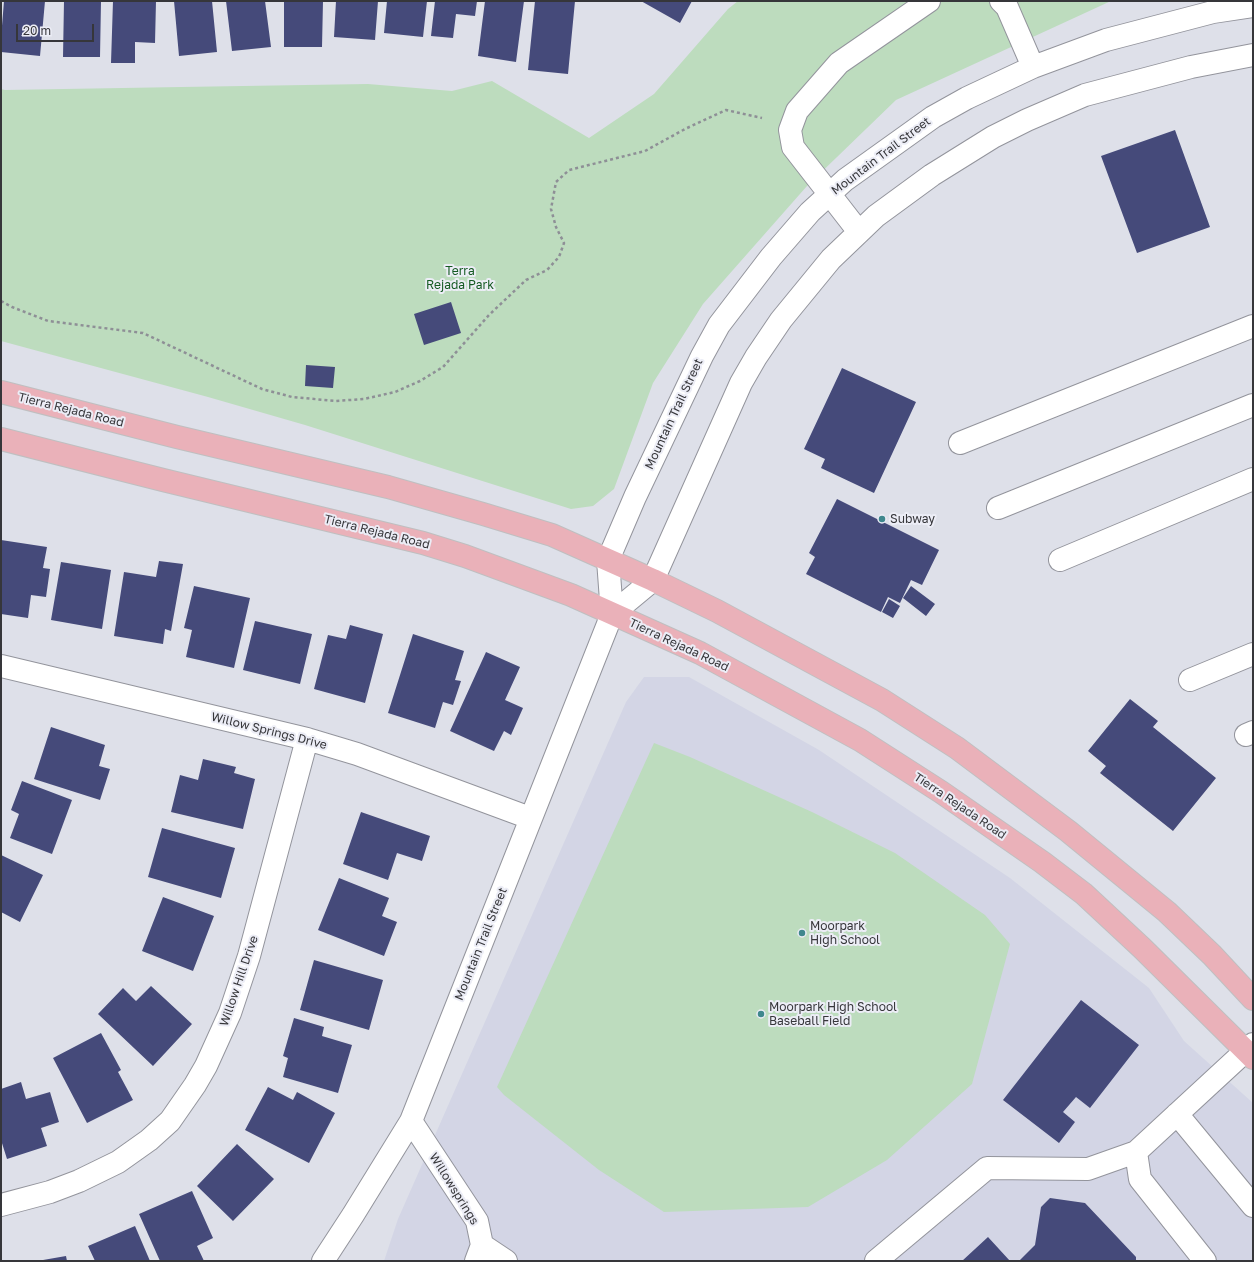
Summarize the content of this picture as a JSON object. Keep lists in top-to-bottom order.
{
  "streets": {
    "main road": ["Tierra Rejada Road"],
    "street": [
      "Mountain Trail Street",
      "Willow Springs Drive",
      "Willow Hill Drive",
      "Willowsprings"
    ]
  },
  "crossings": [
    ["Mountain Trail Street", "Tierra Rejada Road"],
    ["Mountain Trail Street", "Willow Springs Drive"],
    ["Mountain Trail Street", "Willowsprings"],
    ["Willow Springs Drive", "Willow Hill Drive"]
  ],
  "parks": ["Terra Rejada Park"],
  "places": ["Subway", "Moorpark High School", "Moorpark High School Baseball Field"],
  "scale_bar": "20 m"
}
